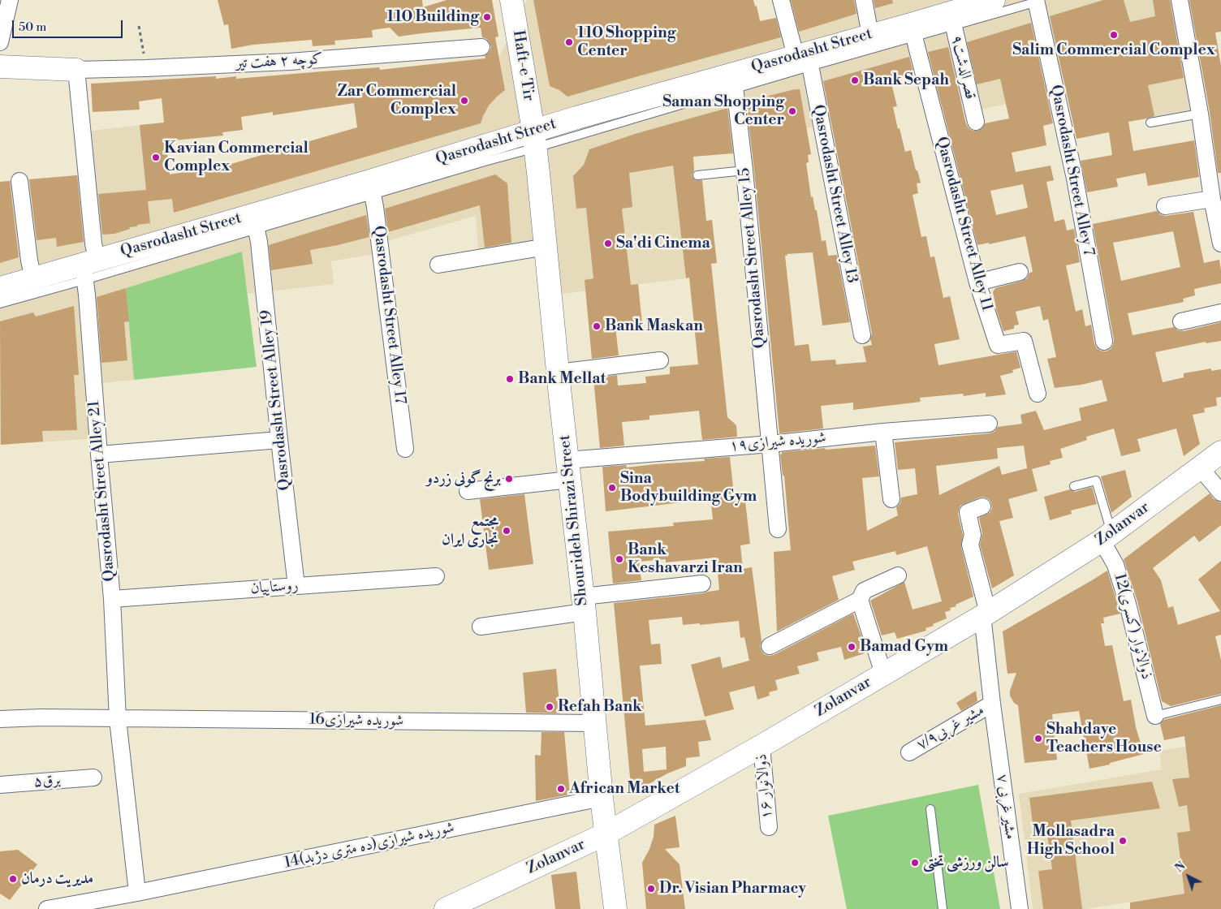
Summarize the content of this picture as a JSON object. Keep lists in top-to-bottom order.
{
  "streets": {
    "main road": [
      "Qasrodasht Street",
      "Haft-e Tir",
      "Shourideh Shirazi Street",
      "Zolanvar"
    ],
    "street": [
      "کوچه ۲ هفت تیر",
      "قصرالدشت۹",
      "Qasrodasht Street Alley 7",
      "Qasrodasht Street Alley 13",
      "Qasrodasht Street Alley 11",
      "Qasrodasht Street Alley 15",
      "Qasrodasht Street Alley 17",
      "Qasrodasht Street Alley 19",
      "شوریده شیرازی۱۹",
      "Qasrodasht Street Alley 21",
      "روستاییان",
      "12ذوالانوار (کسری)",
      "شوریده شیرازی16",
      "۷/۹مشیر غربی",
      "برق۵",
      "ذوالانوار ۱۶",
      "مشیر غربی ۷",
      "14شوریده شیرازی(ده متری دژبد)"
    ]
  },
  "crossings": [
    ["Qasrodasht Street", "Haft-e Tir"],
    ["Qasrodasht Street", "قصرالدشت۹"],
    ["Qasrodasht Street", "Qasrodasht Street Alley 13"],
    ["Qasrodasht Street", "Qasrodasht Street Alley 11"],
    ["Qasrodasht Street", "Qasrodasht Street Alley 15"],
    ["Qasrodasht Street", "Qasrodasht Street Alley 17"],
    ["Qasrodasht Street", "Qasrodasht Street Alley 19"],
    ["Qasrodasht Street", "Qasrodasht Street Alley 21"],
    ["Qasrodasht Street", "Shourideh Shirazi Street"],
    ["کوچه ۲ هفت تیر", "Qasrodasht Street Alley 21"],
    ["Haft-e Tir", "Shourideh Shirazi Street"],
    ["Qasrodasht Street Alley 15", "شوریده شیرازی۱۹"],
    ["Qasrodasht Street Alley 19", "روستاییان"],
    ["شوریده شیرازی۱۹", "Shourideh Shirazi Street"],
    ["Qasrodasht Street Alley 21", "روستاییان"],
    ["Qasrodasht Street Alley 21", "شوریده شیرازی16"],
    ["Qasrodasht Street Alley 21", "14شوریده شیرازی(ده متری دژبد)"],
    ["Shourideh Shirazi Street", "Zolanvar"],
    ["Shourideh Shirazi Street", "شوریده شیرازی16"],
    ["Shourideh Shirazi Street", "14شوریده شیرازی(ده متری دژبد)"],
    ["Zolanvar", "12ذوالانوار (کسری)"],
    ["Zolanvar", "ذوالانوار ۱۶"],
    ["Zolanvar", "مشیر غربی ۷"],
    ["۷/۹مشیر غربی", "مشیر غربی ۷"]
  ],
  "places": [
    "110 Building",
    "Salim Commercial Complex",
    "110 Shopping Center",
    "Bank Sepah",
    "Zar Commercial Complex",
    "Saman Shopping Center",
    "Kavian Commercial Complex",
    "Sa'di Cinema",
    "Bank Maskan",
    "Bank Mellat",
    "برنج گونی زردو",
    "Sina Bodybuilding Gym",
    "مجتمع تجاری ایران",
    "Bank Keshavarzi Iran",
    "Bamad Gym",
    "Refah Bank",
    "Shahdaye Teachers House",
    "African Market",
    "Mollasadra High School",
    "سالن ورزشی تختی",
    "مدیریت درمان",
    "Dr. Visian Pharmacy"
  ],
  "scale_bar": "50 m",
  "north": "top left"
}
